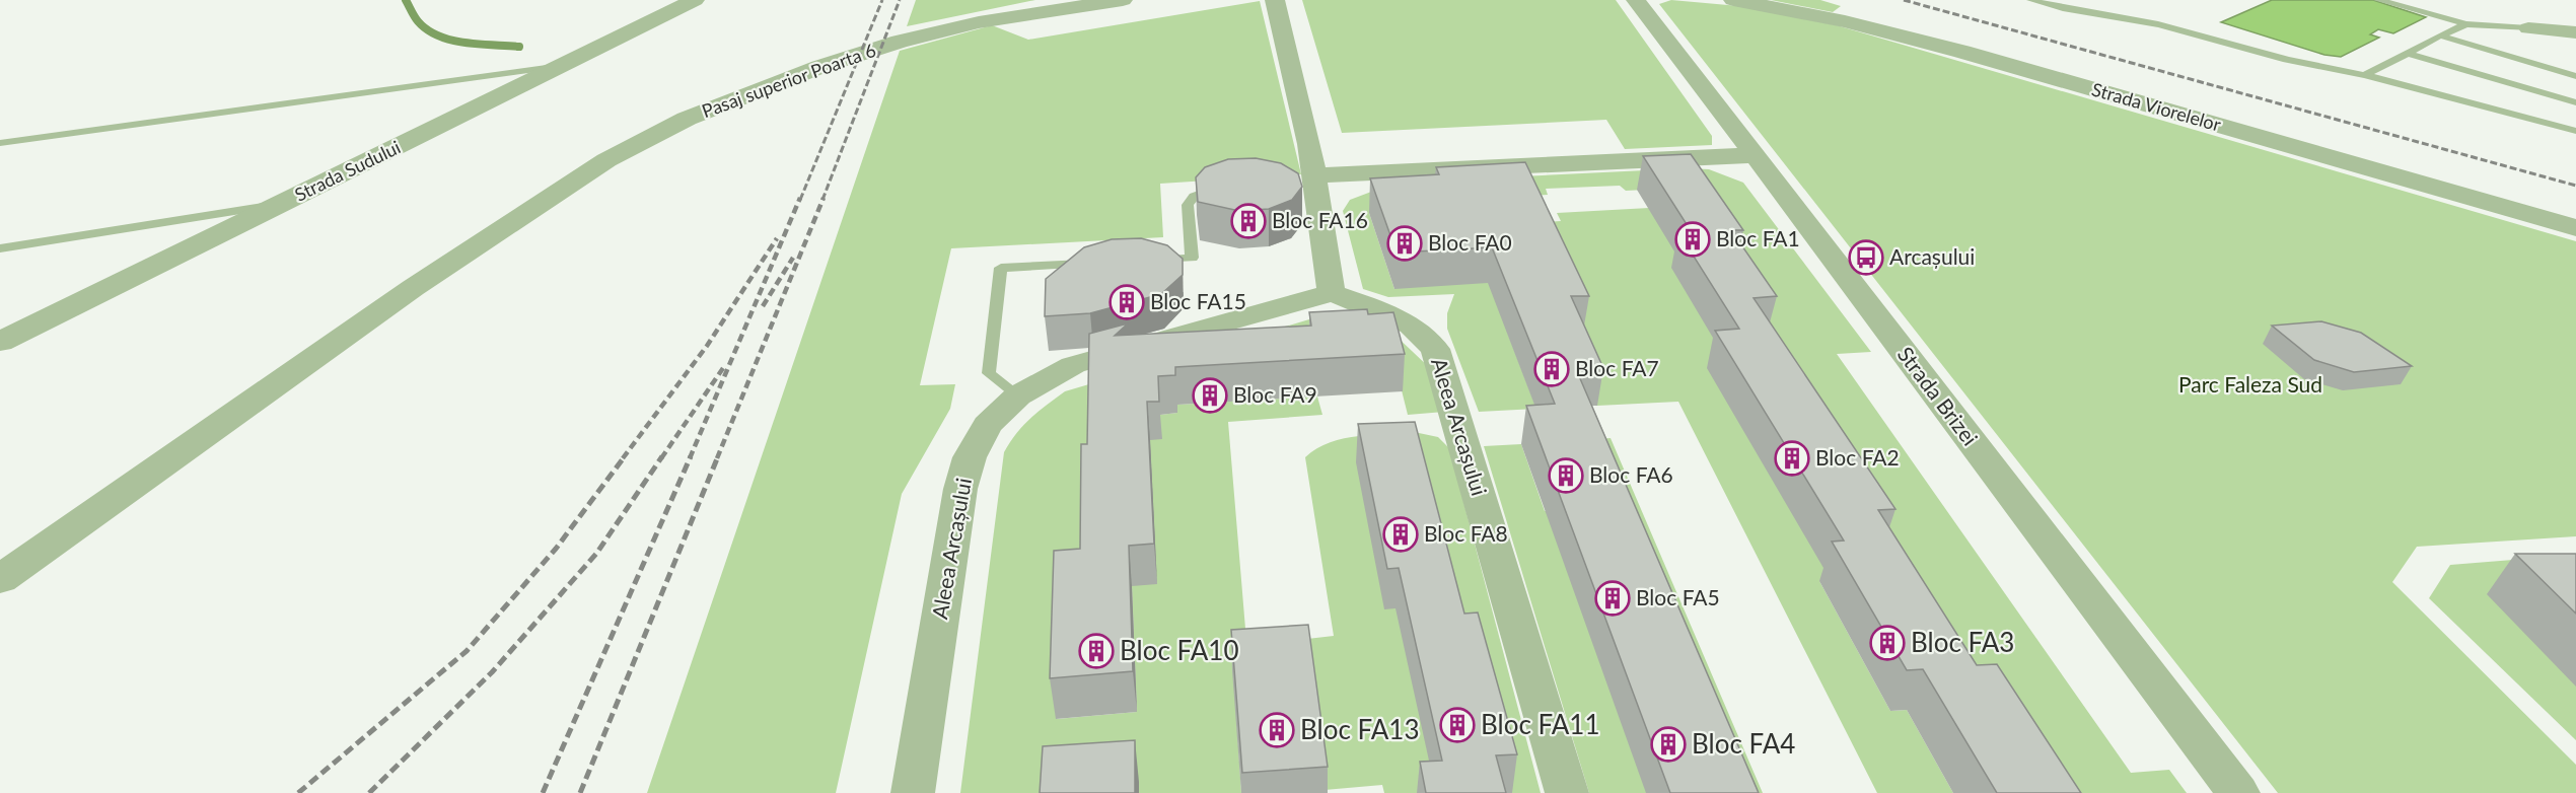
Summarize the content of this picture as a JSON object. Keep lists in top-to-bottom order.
{
  "streets": {
    "street": [
      "Pasaj superior Poarta 6",
      "Strada Viorelelor",
      "Strada Sudului",
      "Strada Brizei",
      "Aleea Arcașului"
    ]
  },
  "parks": ["Parc Faleza Sud"],
  "places": {
    "building": [
      "Bloc FA16",
      "Bloc FA1",
      "Bloc FA0",
      "Bloc FA15",
      "Bloc FA7",
      "Bloc FA9",
      "Bloc FA2",
      "Bloc FA6",
      "Bloc FA8",
      "Bloc FA5",
      "Bloc FA3",
      "Bloc FA10",
      "Bloc FA11",
      "Bloc FA13",
      "Bloc FA4"
    ],
    "bus stop": ["Arcașului"]
  }
}
